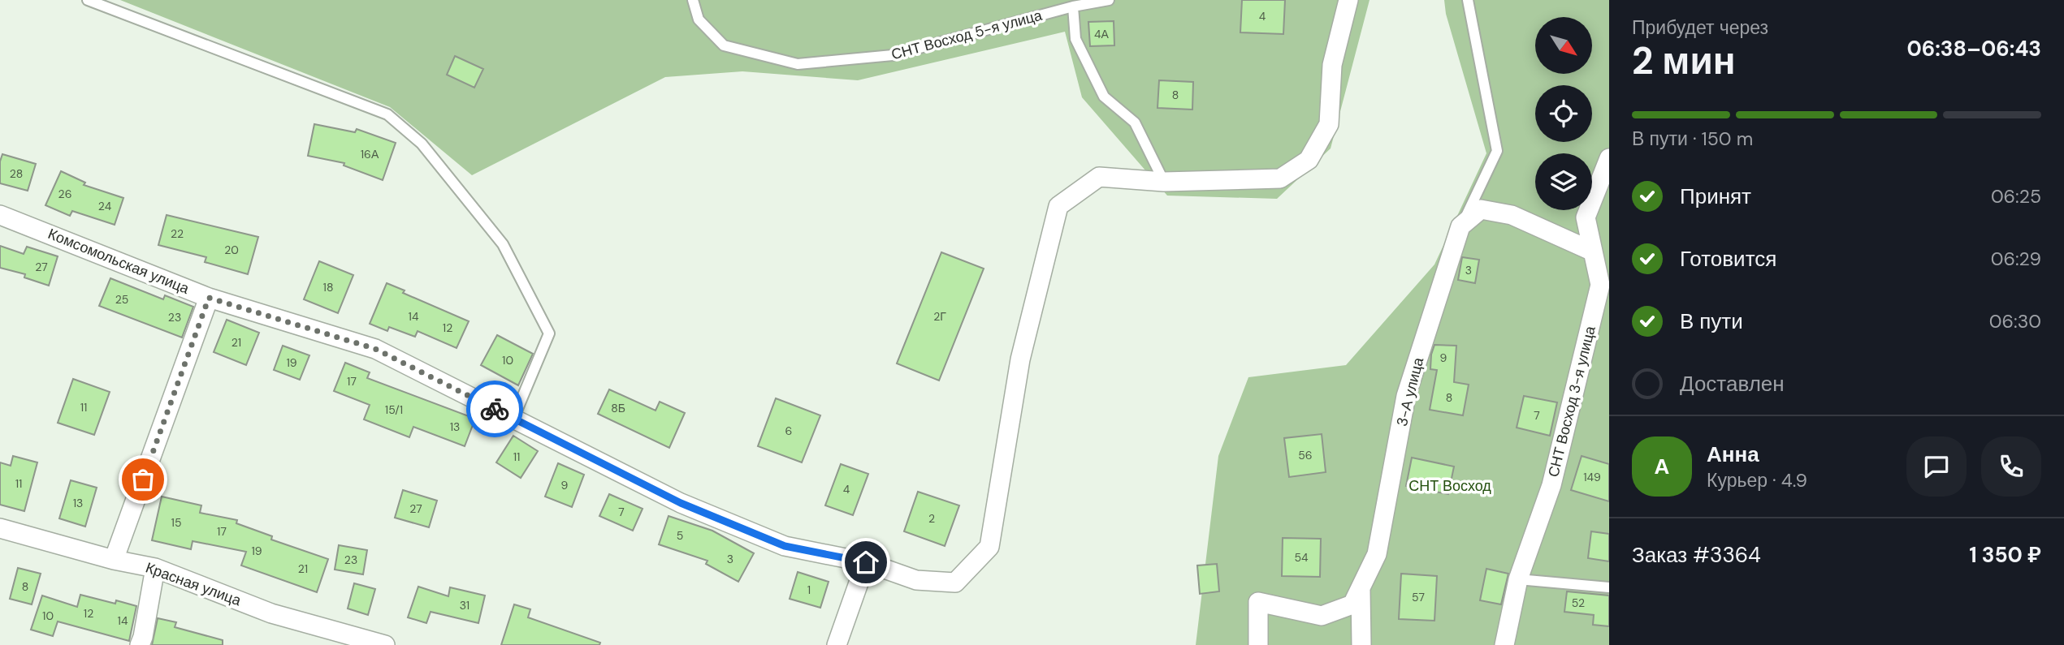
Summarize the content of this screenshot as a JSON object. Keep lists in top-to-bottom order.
{
  "streets": {
    "street": [
      "Комсомольская улица",
      "3-А улица",
      "СНТ Восход 3-я улица",
      "Красная улица"
    ],
    "lane": ["СНТ Восход 5-я улица"]
  },
  "parks": ["СНТ Восход"],
  "house_numbers": [
    "4",
    "4А",
    "8",
    "16А",
    "28",
    "26",
    "24",
    "22",
    "20",
    "27",
    "3",
    "18",
    "25",
    "14",
    "2Г",
    "23",
    "12",
    "21",
    "9",
    "10",
    "19",
    "17",
    "8",
    "11",
    "8Б",
    "15/1",
    "7",
    "13",
    "6",
    "56",
    "11",
    "149",
    "11",
    "9",
    "4",
    "13",
    "27",
    "7",
    "2",
    "15",
    "17",
    "5",
    "19",
    "54",
    "3",
    "23",
    "21",
    "8",
    "1",
    "57",
    "52",
    "31",
    "12",
    "10",
    "14"
  ],
  "north": "bottom right",
  "page": {
    "heading": ["2 мин", "Прибудет через", "06:38–06:43"],
    "panel": [
      "Анна",
      "Курьер · 4.9",
      "Заказ #3364",
      "1 350 ₽"
    ],
    "bar": "В пути · 150 m",
    "list": [
      ["Принят", "06:25"],
      ["Готовится", "06:29"],
      ["В пути", "06:30"],
      "Доставлен"
    ],
    "round": "А"
  }
}
